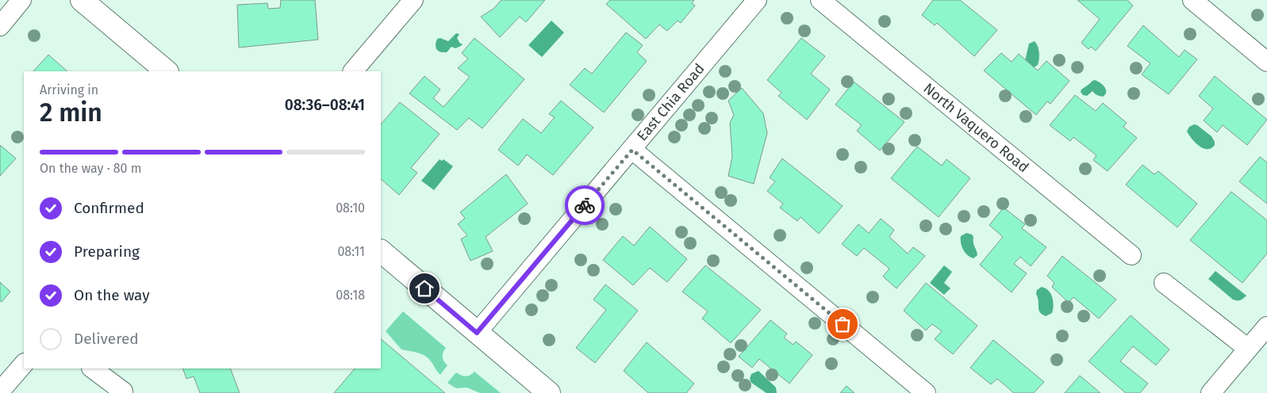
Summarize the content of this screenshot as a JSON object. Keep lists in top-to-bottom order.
{
  "streets": {
    "street": ["East Chia Road", "North Vaquero Road"]
  },
  "page": {
    "heading": ["2 min", "Arriving in", "08:36–08:41"],
    "bar": "On the way · 80 m",
    "list": [
      ["Confirmed", "08:10"],
      ["Preparing", "08:11"],
      ["On the way", "08:18"],
      "Delivered"
    ]
  }
}
